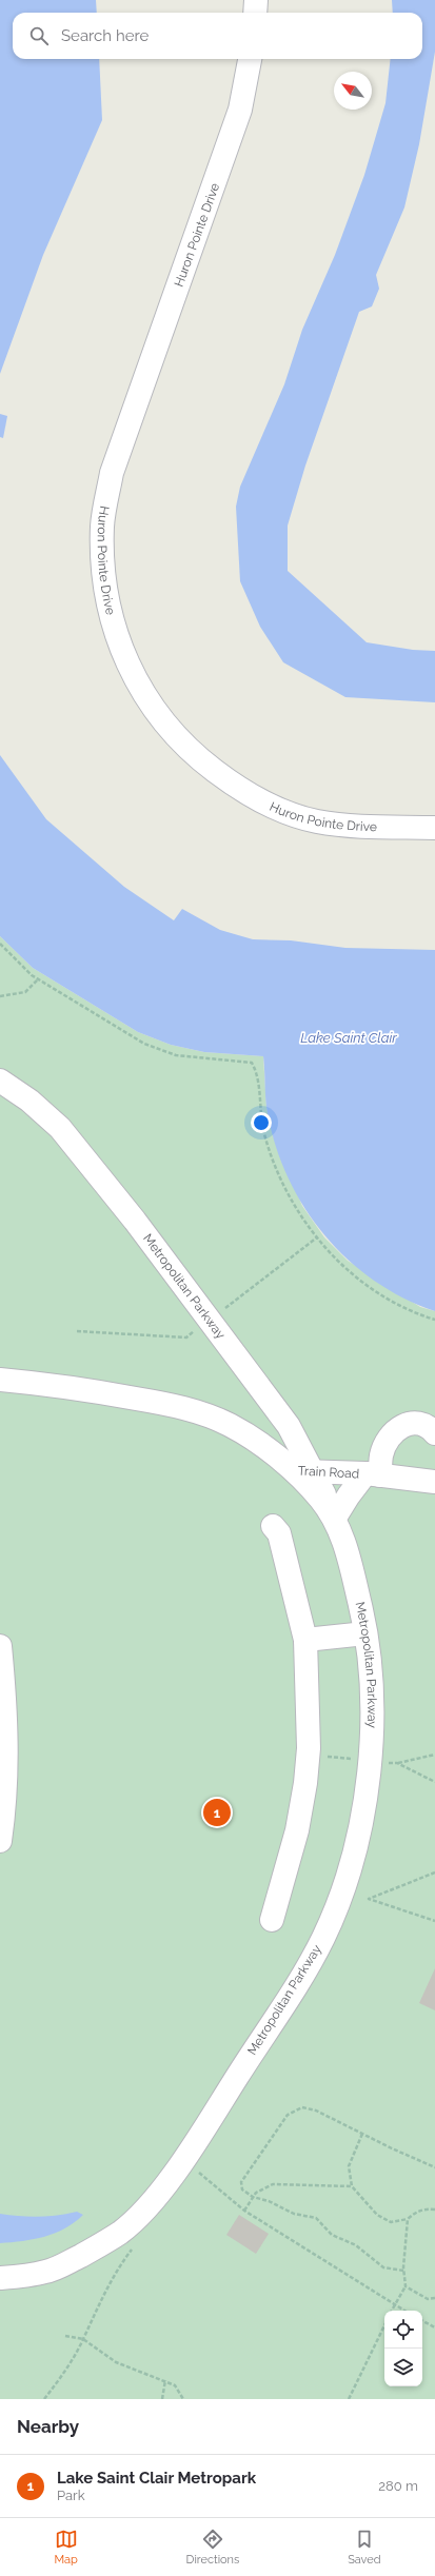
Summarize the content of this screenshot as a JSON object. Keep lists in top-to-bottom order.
{
  "streets": {
    "street": ["Huron Pointe Drive", "Metropolitan Parkway", "Train Road"]
  },
  "crossings": [
    ["Metropolitan Parkway", "Train Road"]
  ],
  "water": ["Lake Saint Clair"],
  "north": "top left",
  "page": {
    "search": "Search here",
    "pins": "1",
    "heading": "Nearby",
    "list": [
      {
        "mark": "1",
        "name": "Lake Saint Clair Metropark",
        "note": "Park",
        "value": "280 m"
      }
    ],
    "nav": ["Map", "Directions", "Saved"]
  }
}
